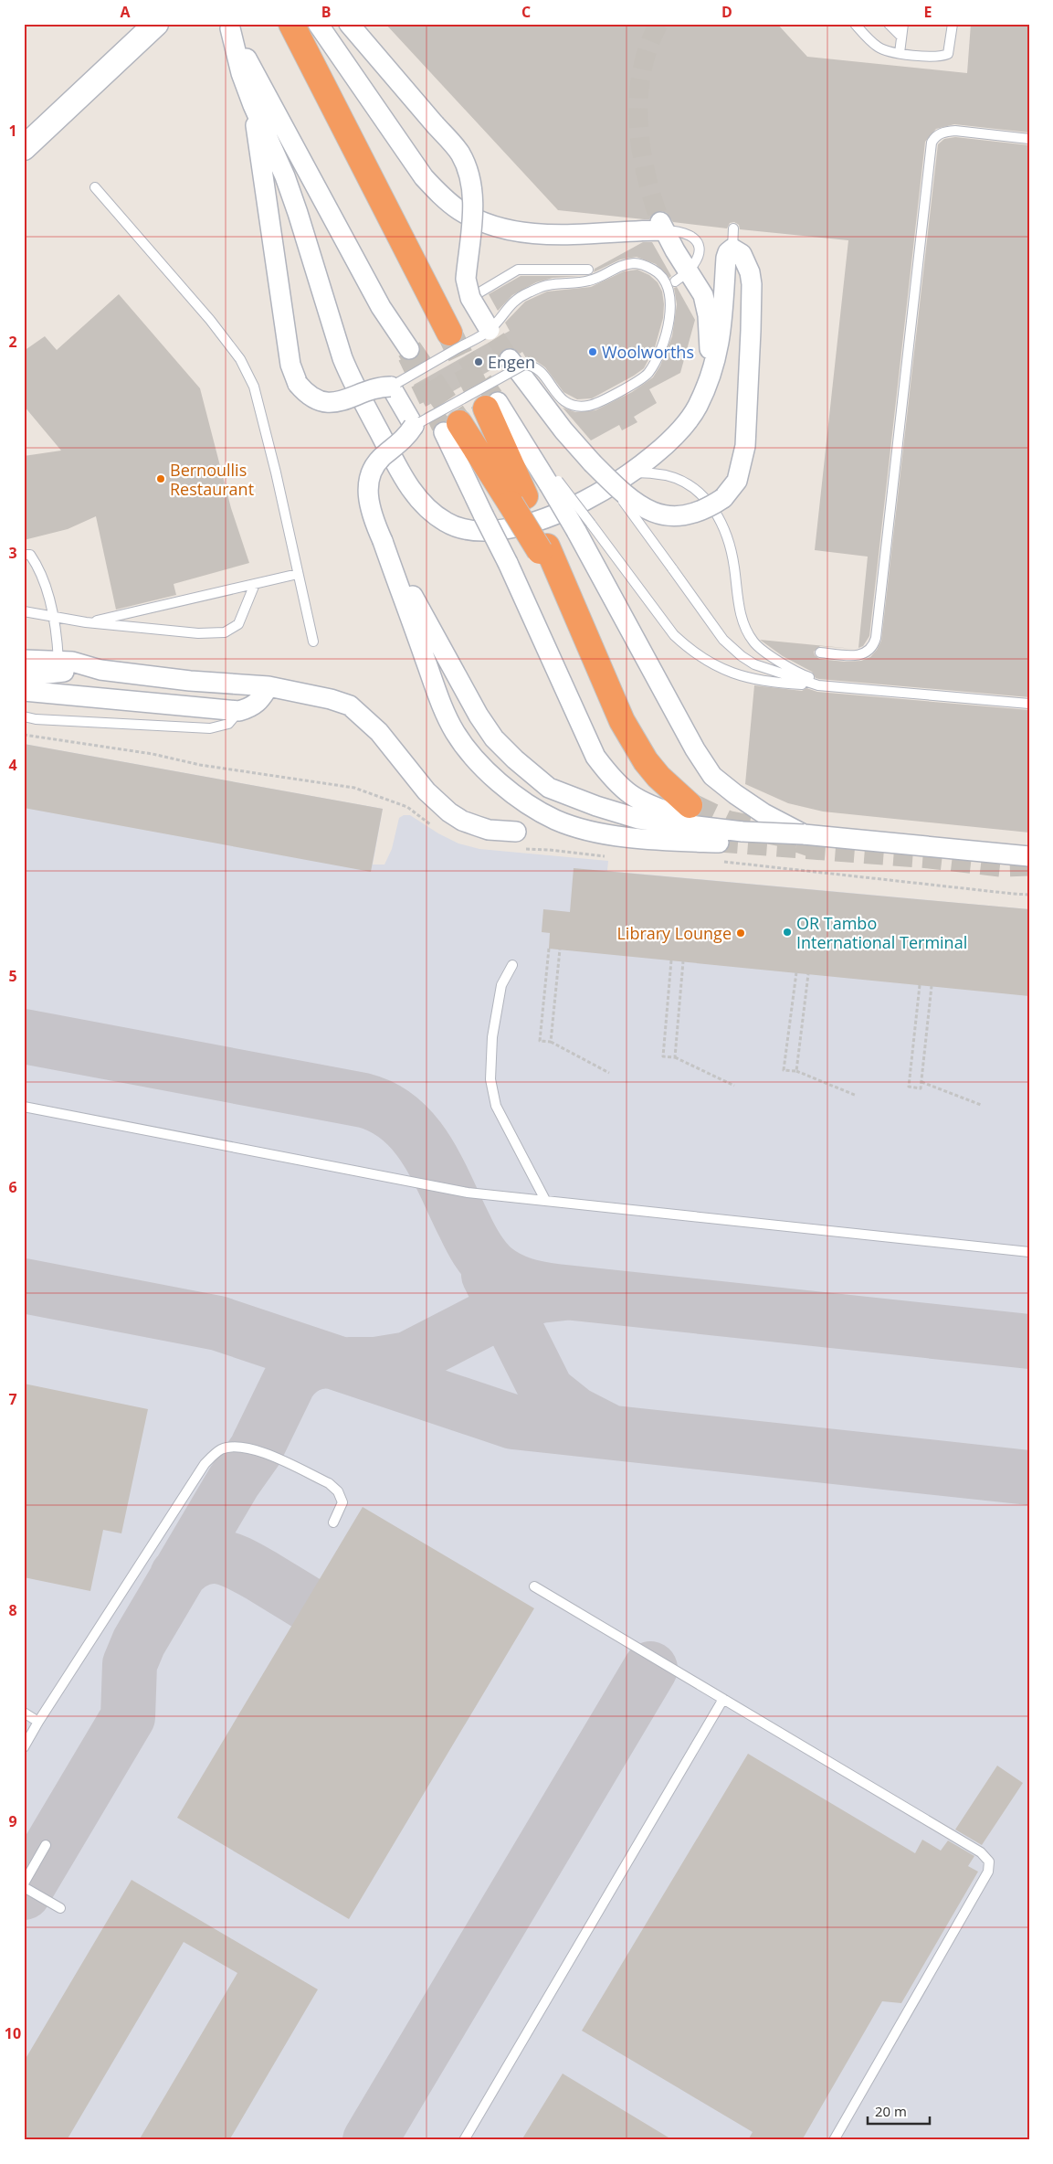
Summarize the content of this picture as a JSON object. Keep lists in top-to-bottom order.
{
  "places": [
    "Woolworths",
    "Engen",
    "Bernoullis Restaurant",
    "OR Tambo International Terminal",
    "Library Lounge"
  ],
  "scale_bar": "20 m",
  "grid": {
    "columns": [
      "A",
      "B",
      "C",
      "D",
      "E"
    ],
    "rows": [
      "1",
      "2",
      "3",
      "4",
      "5",
      "6",
      "7",
      "8",
      "9",
      "10"
    ]
  }
}
